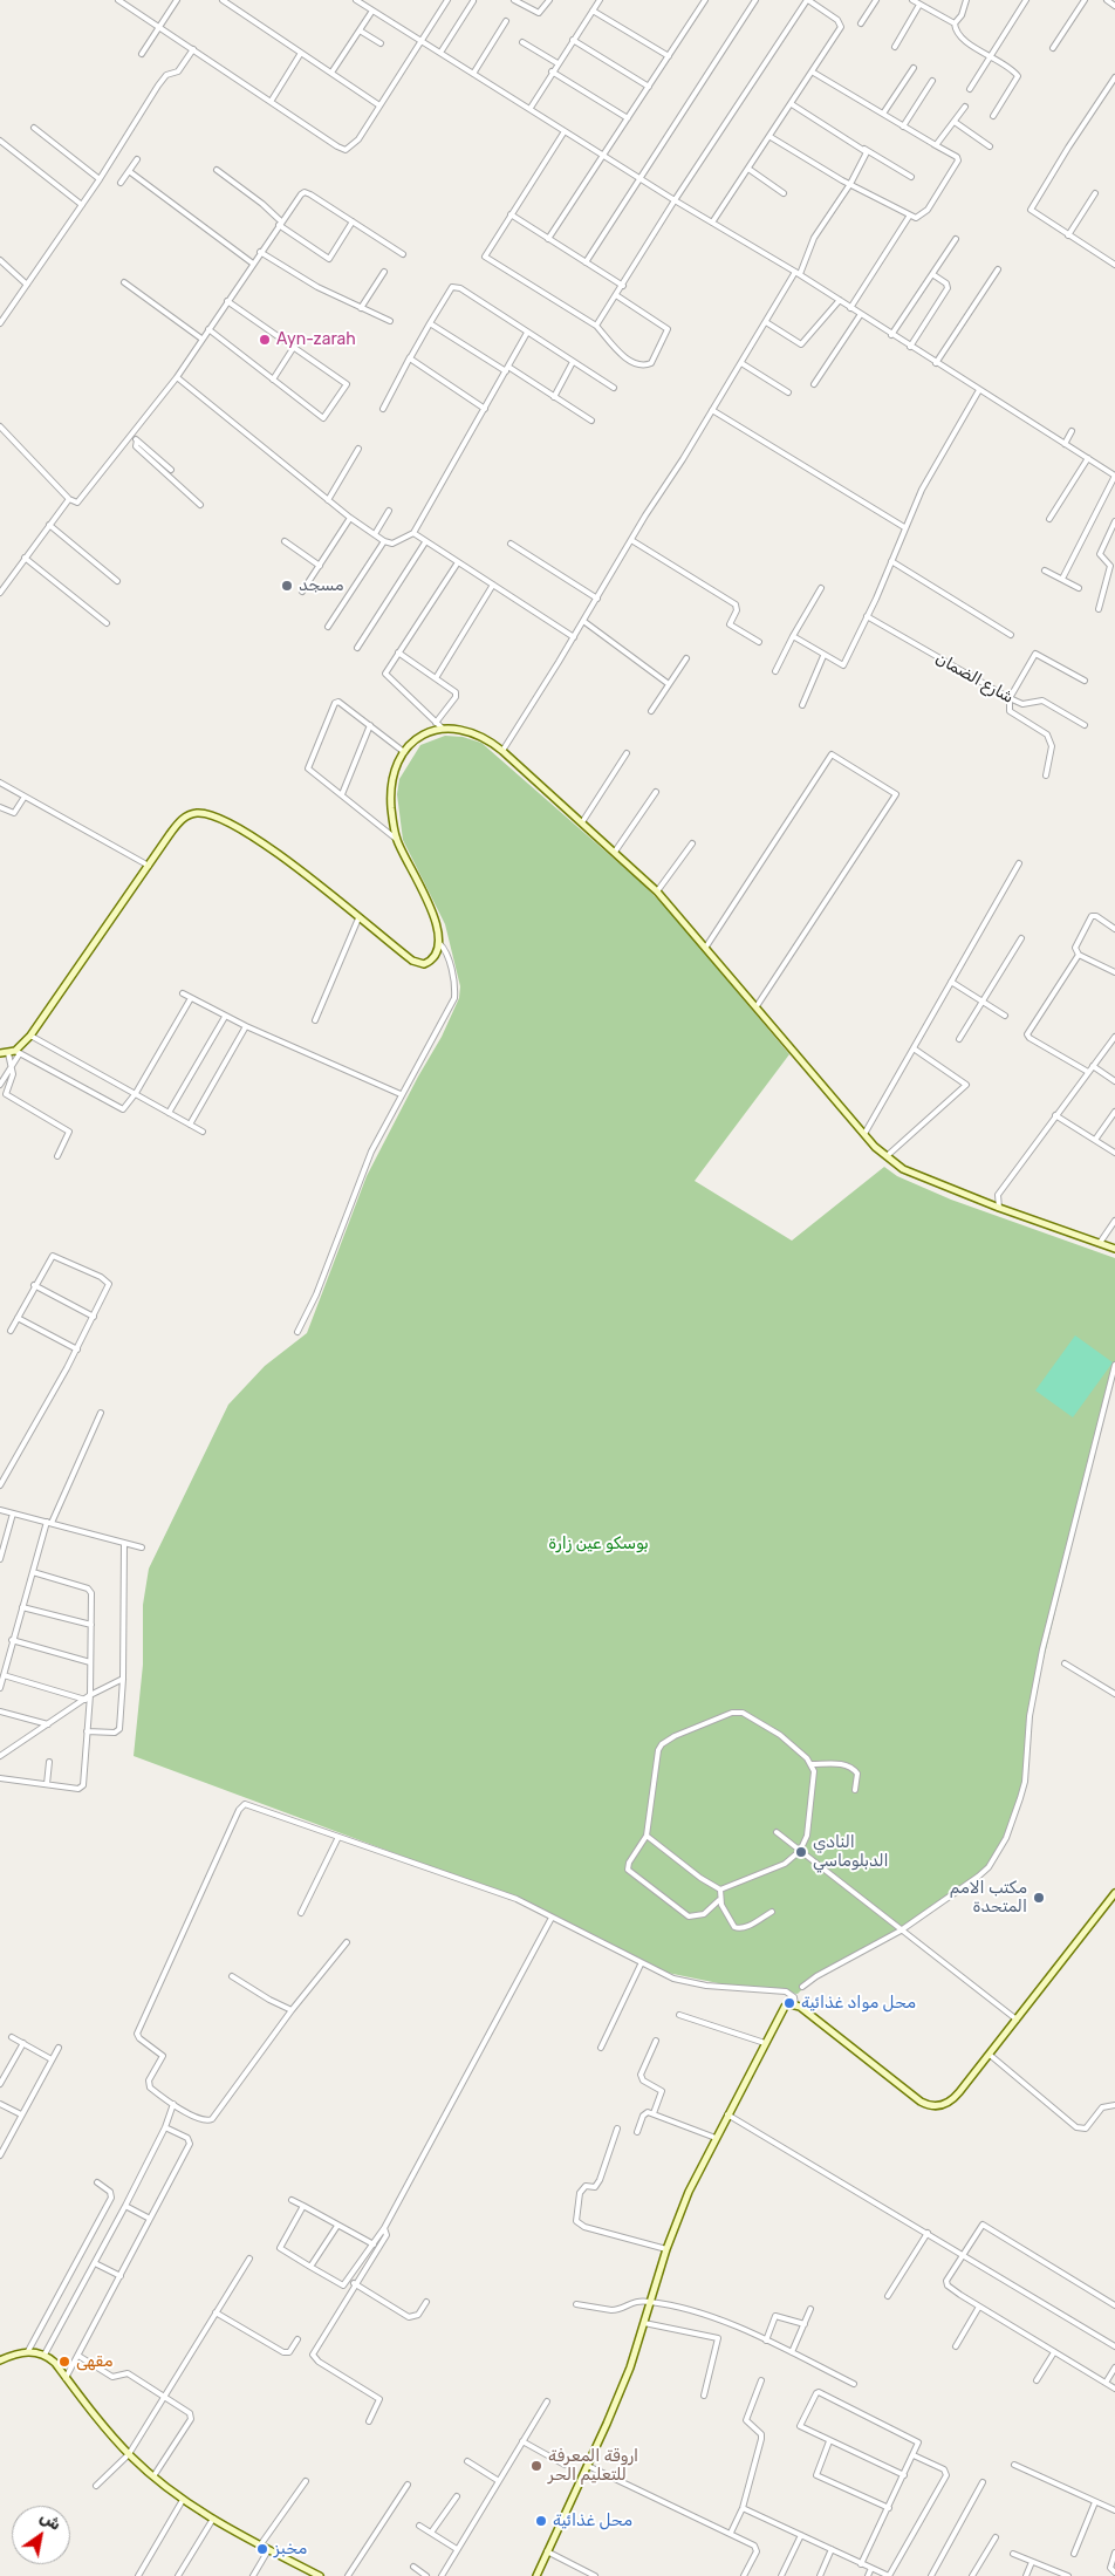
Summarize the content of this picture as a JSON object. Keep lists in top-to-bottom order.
{
  "streets": {
    "street": ["شارع الضمان"]
  },
  "parks": ["بوسكو عين زارة"],
  "places": [
    "Ayn-zarah",
    "مسجد",
    "النادي الدبلوماسي",
    "مكتب الامم المتحدة",
    "محل مواد غذائية",
    "مقهى",
    "اروقة المعرفة للتعليم الحر",
    "محل غذائية",
    "مخبز"
  ],
  "north": "top right"
}
